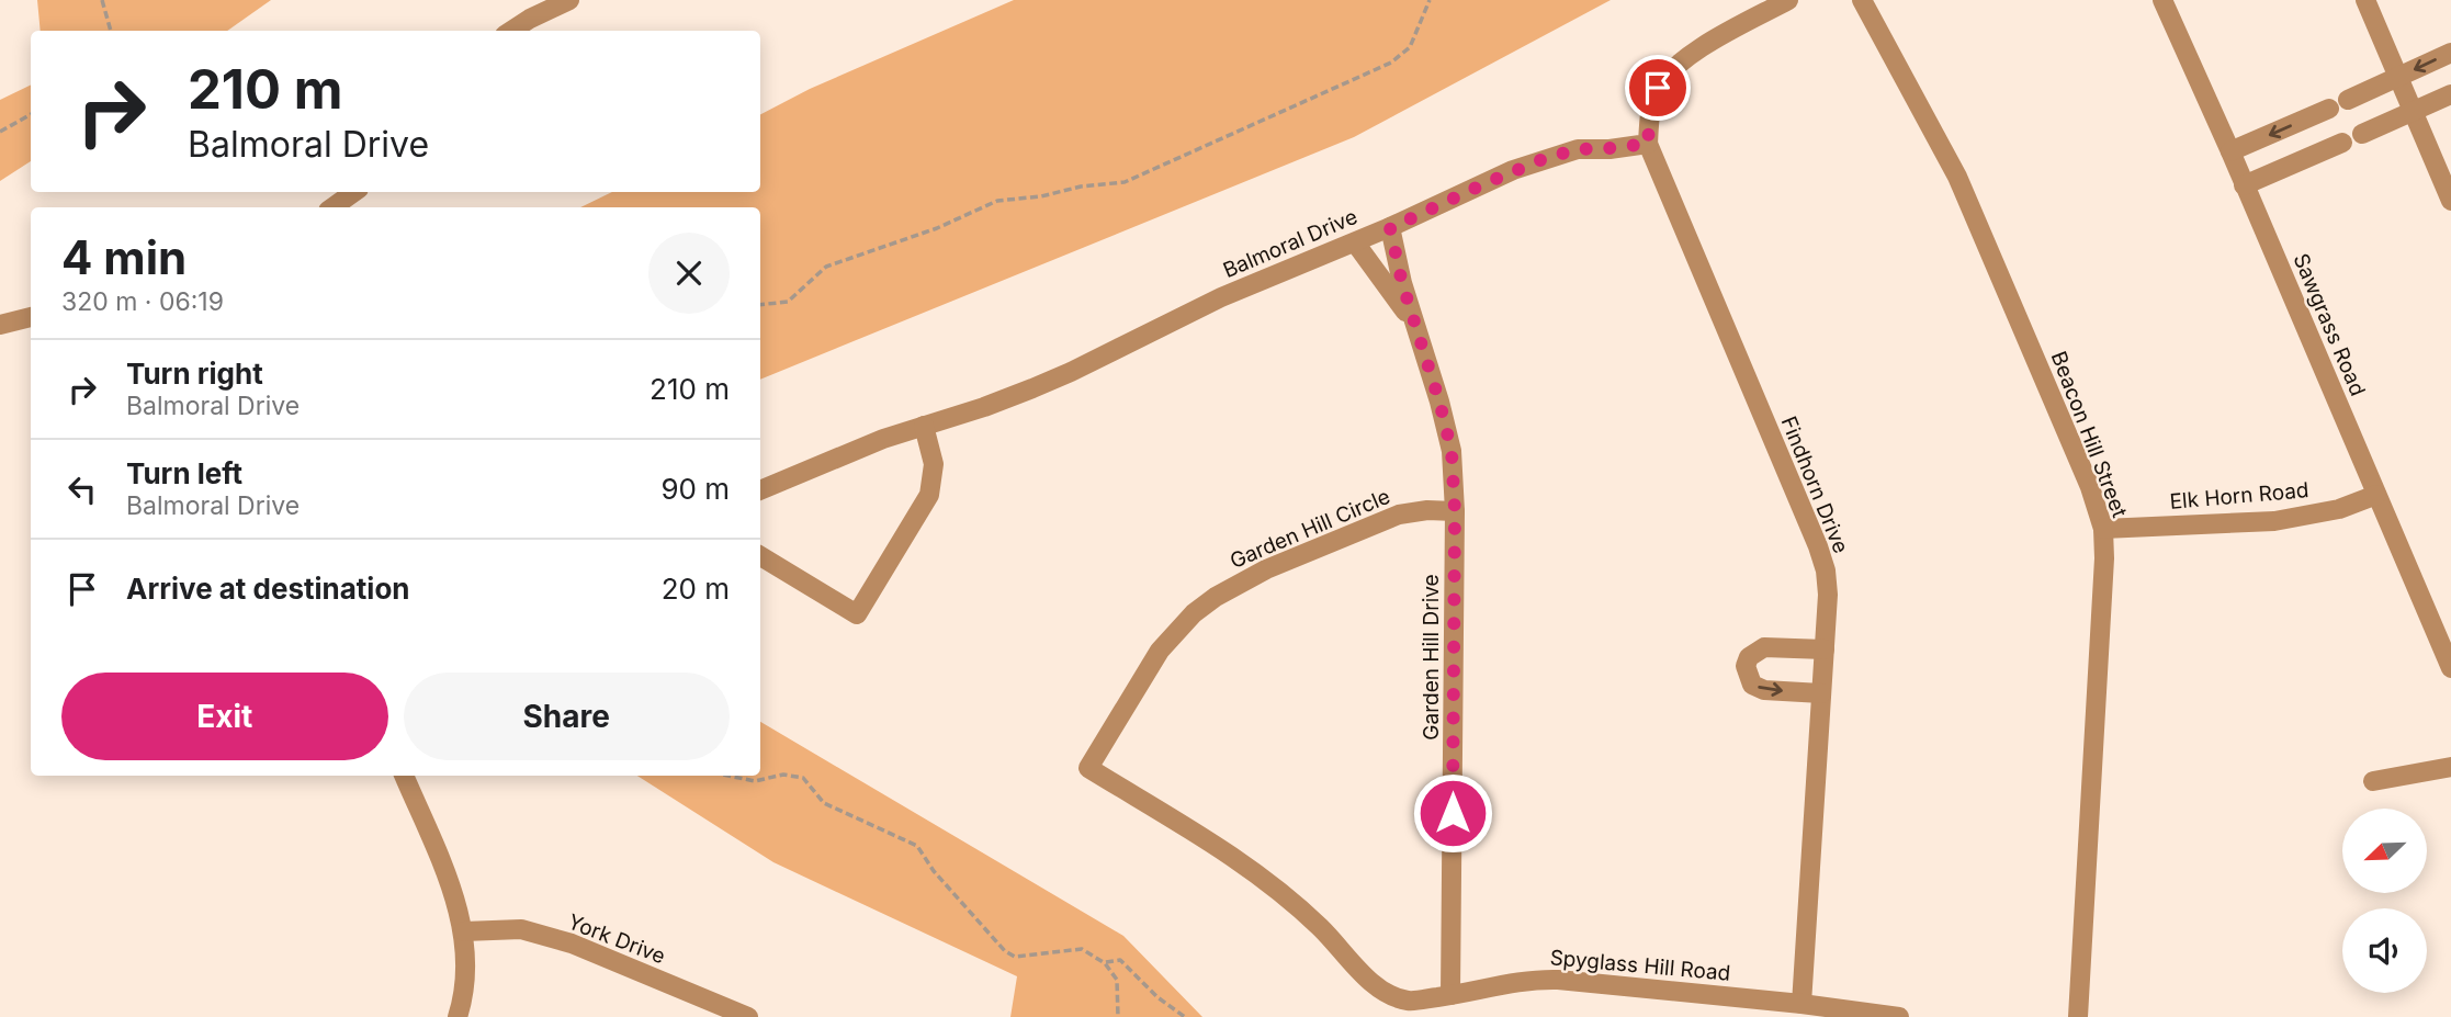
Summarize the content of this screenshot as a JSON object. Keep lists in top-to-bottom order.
{
  "streets": {
    "street": [
      "Balmoral Drive",
      "Sawgrass Road",
      "Beacon Hill Street",
      "Findhorn Drive",
      "Elk Horn Road",
      "Garden Hill Circle",
      "Garden Hill Drive",
      "York Drive",
      "Spyglass Hill Road"
    ]
  },
  "crossings": [
    ["Balmoral Drive", "Findhorn Drive"],
    ["Balmoral Drive", "Garden Hill Drive"],
    ["Sawgrass Road", "Elk Horn Road"],
    ["Beacon Hill Street", "Elk Horn Road"],
    ["Findhorn Drive", "Spyglass Hill Road"],
    ["Garden Hill Circle", "Garden Hill Drive"],
    ["Garden Hill Circle", "Spyglass Hill Road"],
    ["Garden Hill Drive", "Spyglass Hill Road"]
  ],
  "north": "bottom left",
  "page": {
    "turn": ["210 m", "Balmoral Drive"],
    "heading": ["4 min", "320 m · 06:19"],
    "list": [
      {
        "name": "Turn right",
        "note": "Balmoral Drive",
        "value": "210 m"
      },
      {
        "name": "Turn left",
        "note": "Balmoral Drive",
        "value": "90 m"
      },
      {
        "name": "Arrive at destination",
        "value": "20 m"
      }
    ],
    "buttons": ["Exit", "Share"]
  }
}
